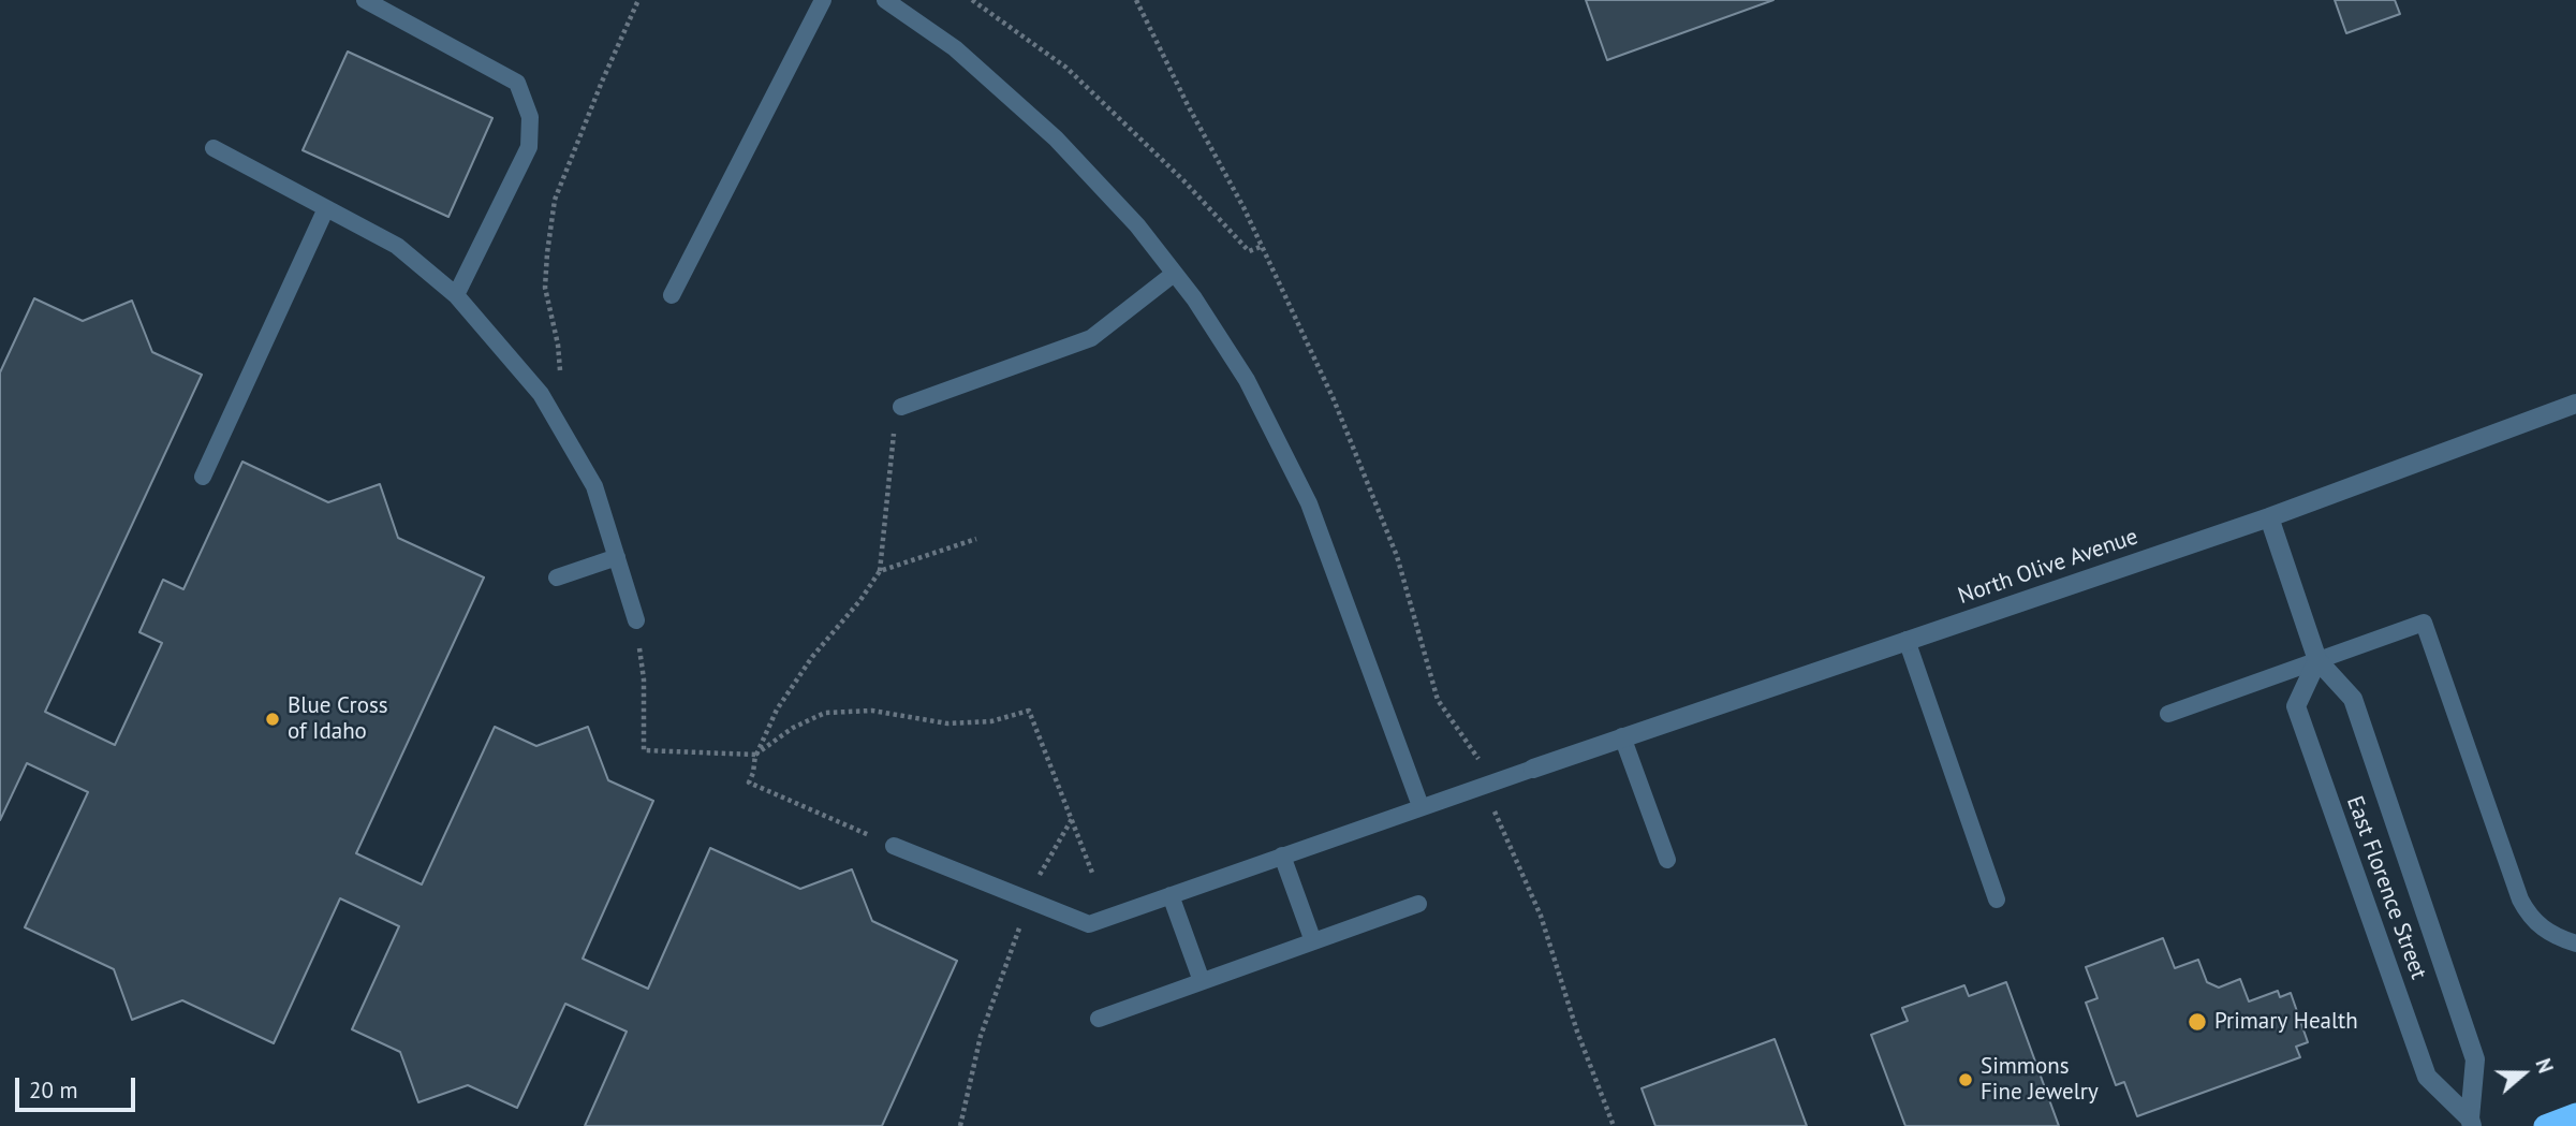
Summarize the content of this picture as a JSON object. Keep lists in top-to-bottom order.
{
  "streets": {
    "street": ["North Olive Avenue", "East Florence Street"]
  },
  "crossings": [
    ["North Olive Avenue", "East Florence Street"]
  ],
  "places": ["Blue Cross of Idaho", "Primary Health", "Simmons Fine Jewelry"],
  "scale_bar": "20 m",
  "north": "right"
}
